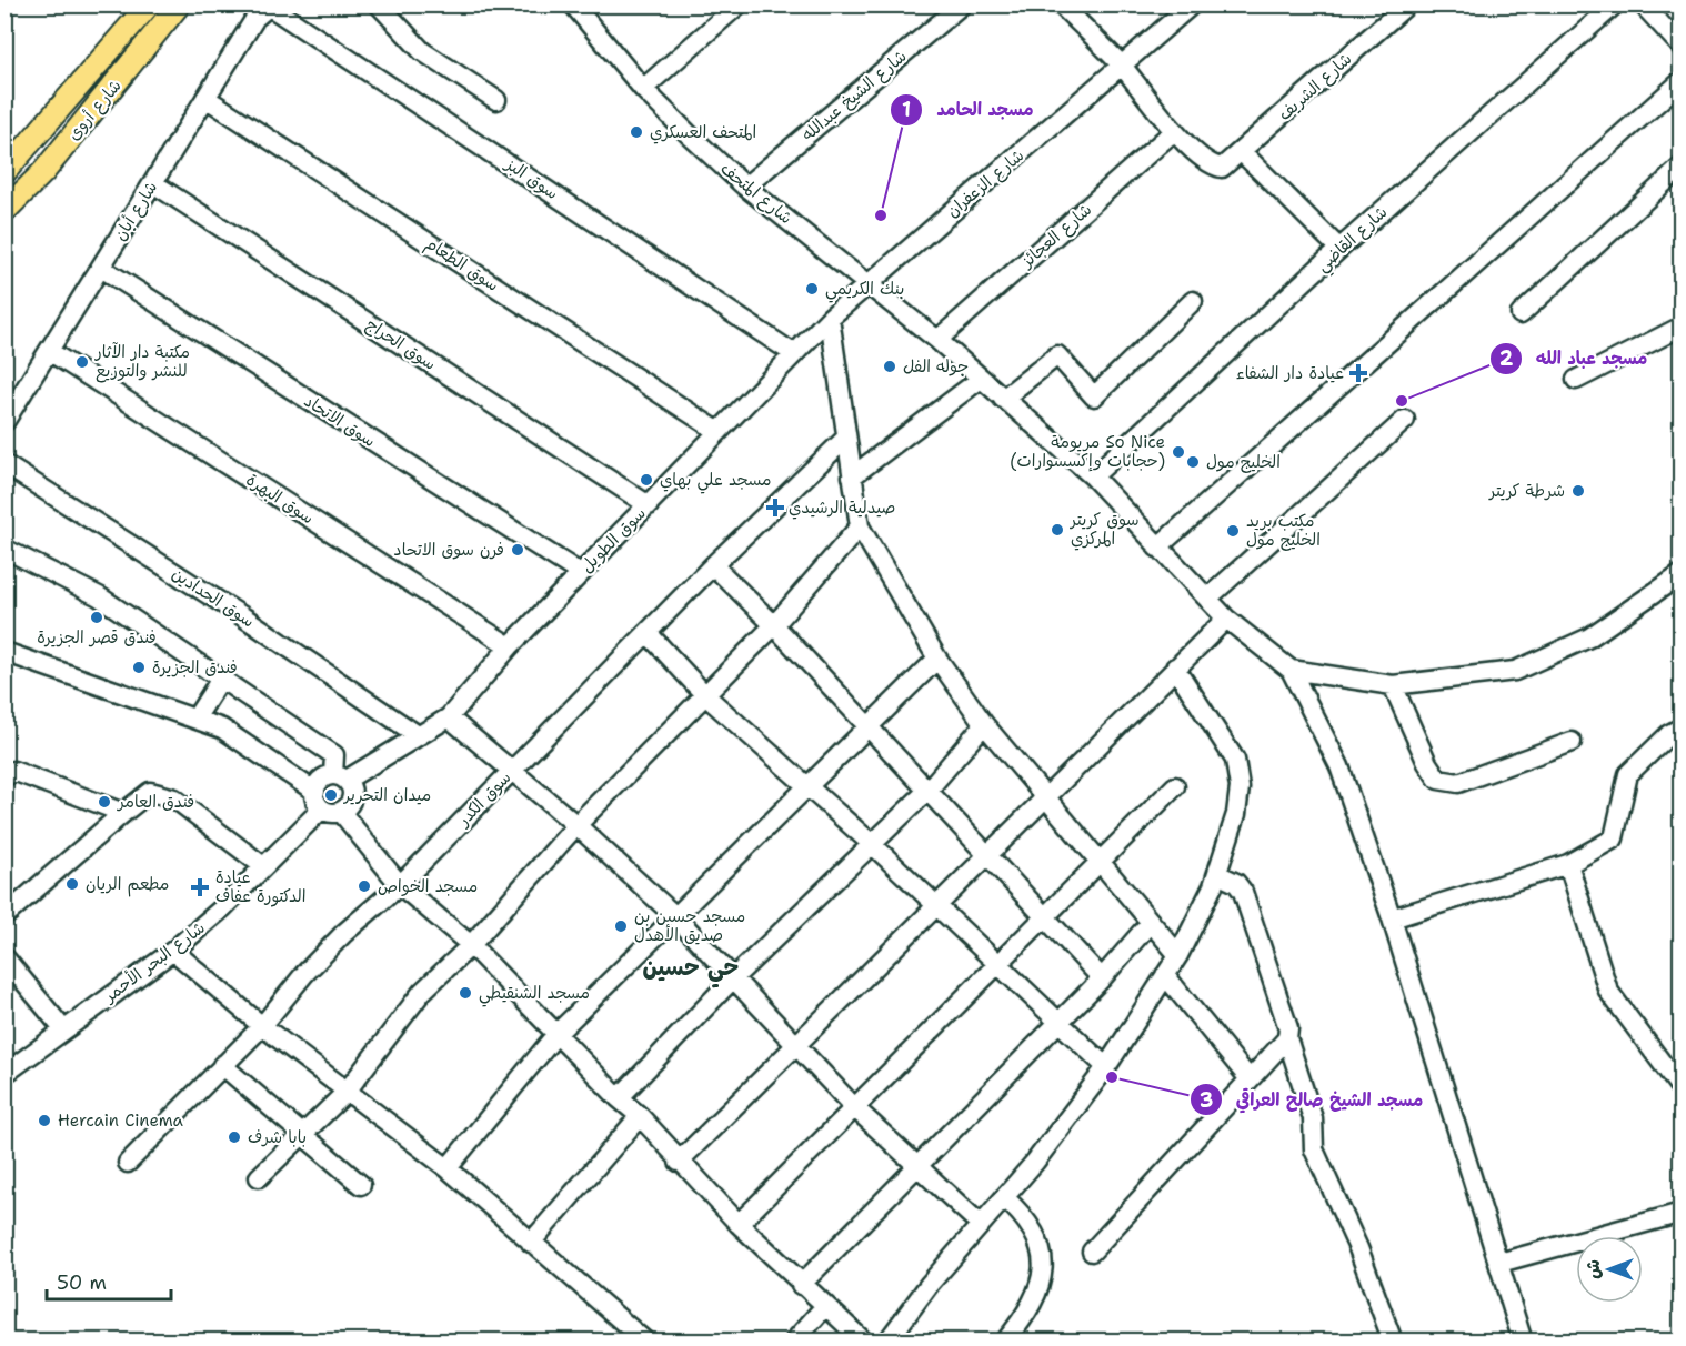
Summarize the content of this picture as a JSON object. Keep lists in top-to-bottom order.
{
  "streets": {
    "main road": ["شارع أروى"],
    "street": [
      "شارع الشريف",
      "شارع الشيخ عبدالله",
      "سوق البز",
      "شارع الزعفران",
      "شارع المتحف",
      "شارع أبان",
      "شارع العجائز",
      "شارع القاضي",
      "سوق الطعام",
      "سوق الحراج",
      "سوق الاتحاد",
      "سوق البهرة",
      "سوق الطويل",
      "سوق الحدادين",
      "سوق الكدر",
      "شارع البحر الأحمر"
    ]
  },
  "crossings": [
    ["شارع الشريف", "شارع العجائز"],
    ["شارع الشيخ عبدالله", "شارع المتحف"],
    ["سوق البز", "شارع أبان"],
    ["سوق البز", "سوق الطويل"],
    ["شارع الزعفران", "شارع المتحف"],
    ["شارع الزعفران", "سوق الطويل"],
    ["شارع المتحف", "شارع العجائز"],
    ["شارع المتحف", "شارع القاضي"],
    ["شارع المتحف", "سوق الطويل"],
    ["شارع أبان", "سوق الطعام"],
    ["شارع أبان", "سوق الحراج"],
    ["شارع أبان", "سوق الاتحاد"],
    ["شارع أبان", "سوق البهرة"],
    ["سوق الطعام", "سوق الطويل"],
    ["سوق الحراج", "سوق الطويل"],
    ["سوق الاتحاد", "سوق الطويل"],
    ["سوق البهرة", "سوق الطويل"],
    ["سوق الطويل", "سوق الحدادين"],
    ["سوق الطويل", "شارع البحر الأحمر"]
  ],
  "districts": ["حي حسين"],
  "places": {
    "other": [
      "المتحف العسكري",
      "مسجد الحامد",
      "بنك الكريمي",
      "مكتبة دار الآثار للنشر والتوزيع",
      "جوله الفل",
      "مسجد عباد الله",
      "مريومة So Nice (حجابات وإكسسوارات)",
      "الخليج مول",
      "مسجد علي بهاي",
      "شرطة كريتر",
      "سوق كريتر المركزي",
      "مكتب بريد الخليج مول",
      "فرن سوق الاتحاد",
      "فندق قصر الجزيرة",
      "فندق الجزيرة",
      "ميدان التحرير",
      "فندق العامر",
      "مطعم الريان",
      "مسجد الخواص",
      "مسجد حسين بن صديق الأهدل",
      "مسجد الشنقيطي",
      "مسجد الشيخ صالح العراقي",
      "Hercain Cinema",
      "بابا شرف"
    ],
    "health": ["عيادة دار الشفاء", "صيدلية الرشيدي", "عيادة الدكتورة عفاف"]
  },
  "scale_bar": "50 m",
  "north": "left"
}
